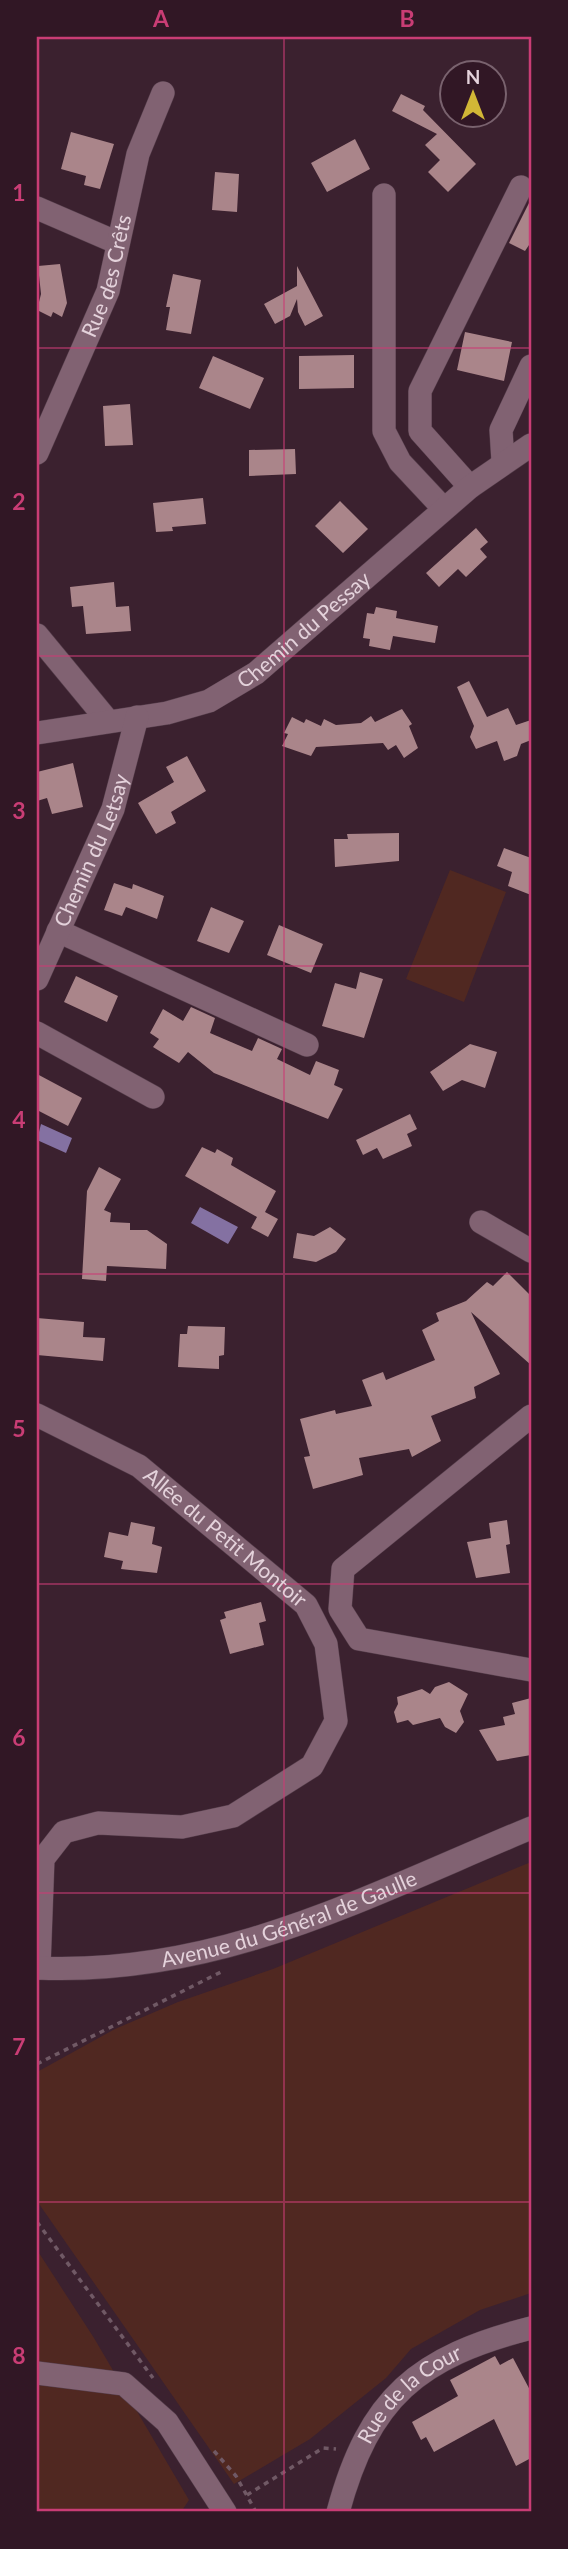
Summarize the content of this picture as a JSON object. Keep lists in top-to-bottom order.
{
  "streets": {
    "street": [
      "Rue des Crêts",
      "Chemin du Pessay",
      "Chemin du Letsay",
      "Allée du Petit Montoir",
      "Avenue du Général de Gaulle",
      "Rue de la Cour"
    ]
  },
  "crossings": [
    ["Chemin du Pessay", "Chemin du Letsay"],
    ["Allée du Petit Montoir", "Avenue du Général de Gaulle"]
  ],
  "north": "top",
  "grid": {
    "columns": ["A", "B"],
    "rows": [
      "1",
      "2",
      "3",
      "4",
      "5",
      "6",
      "7",
      "8"
    ]
  }
}
